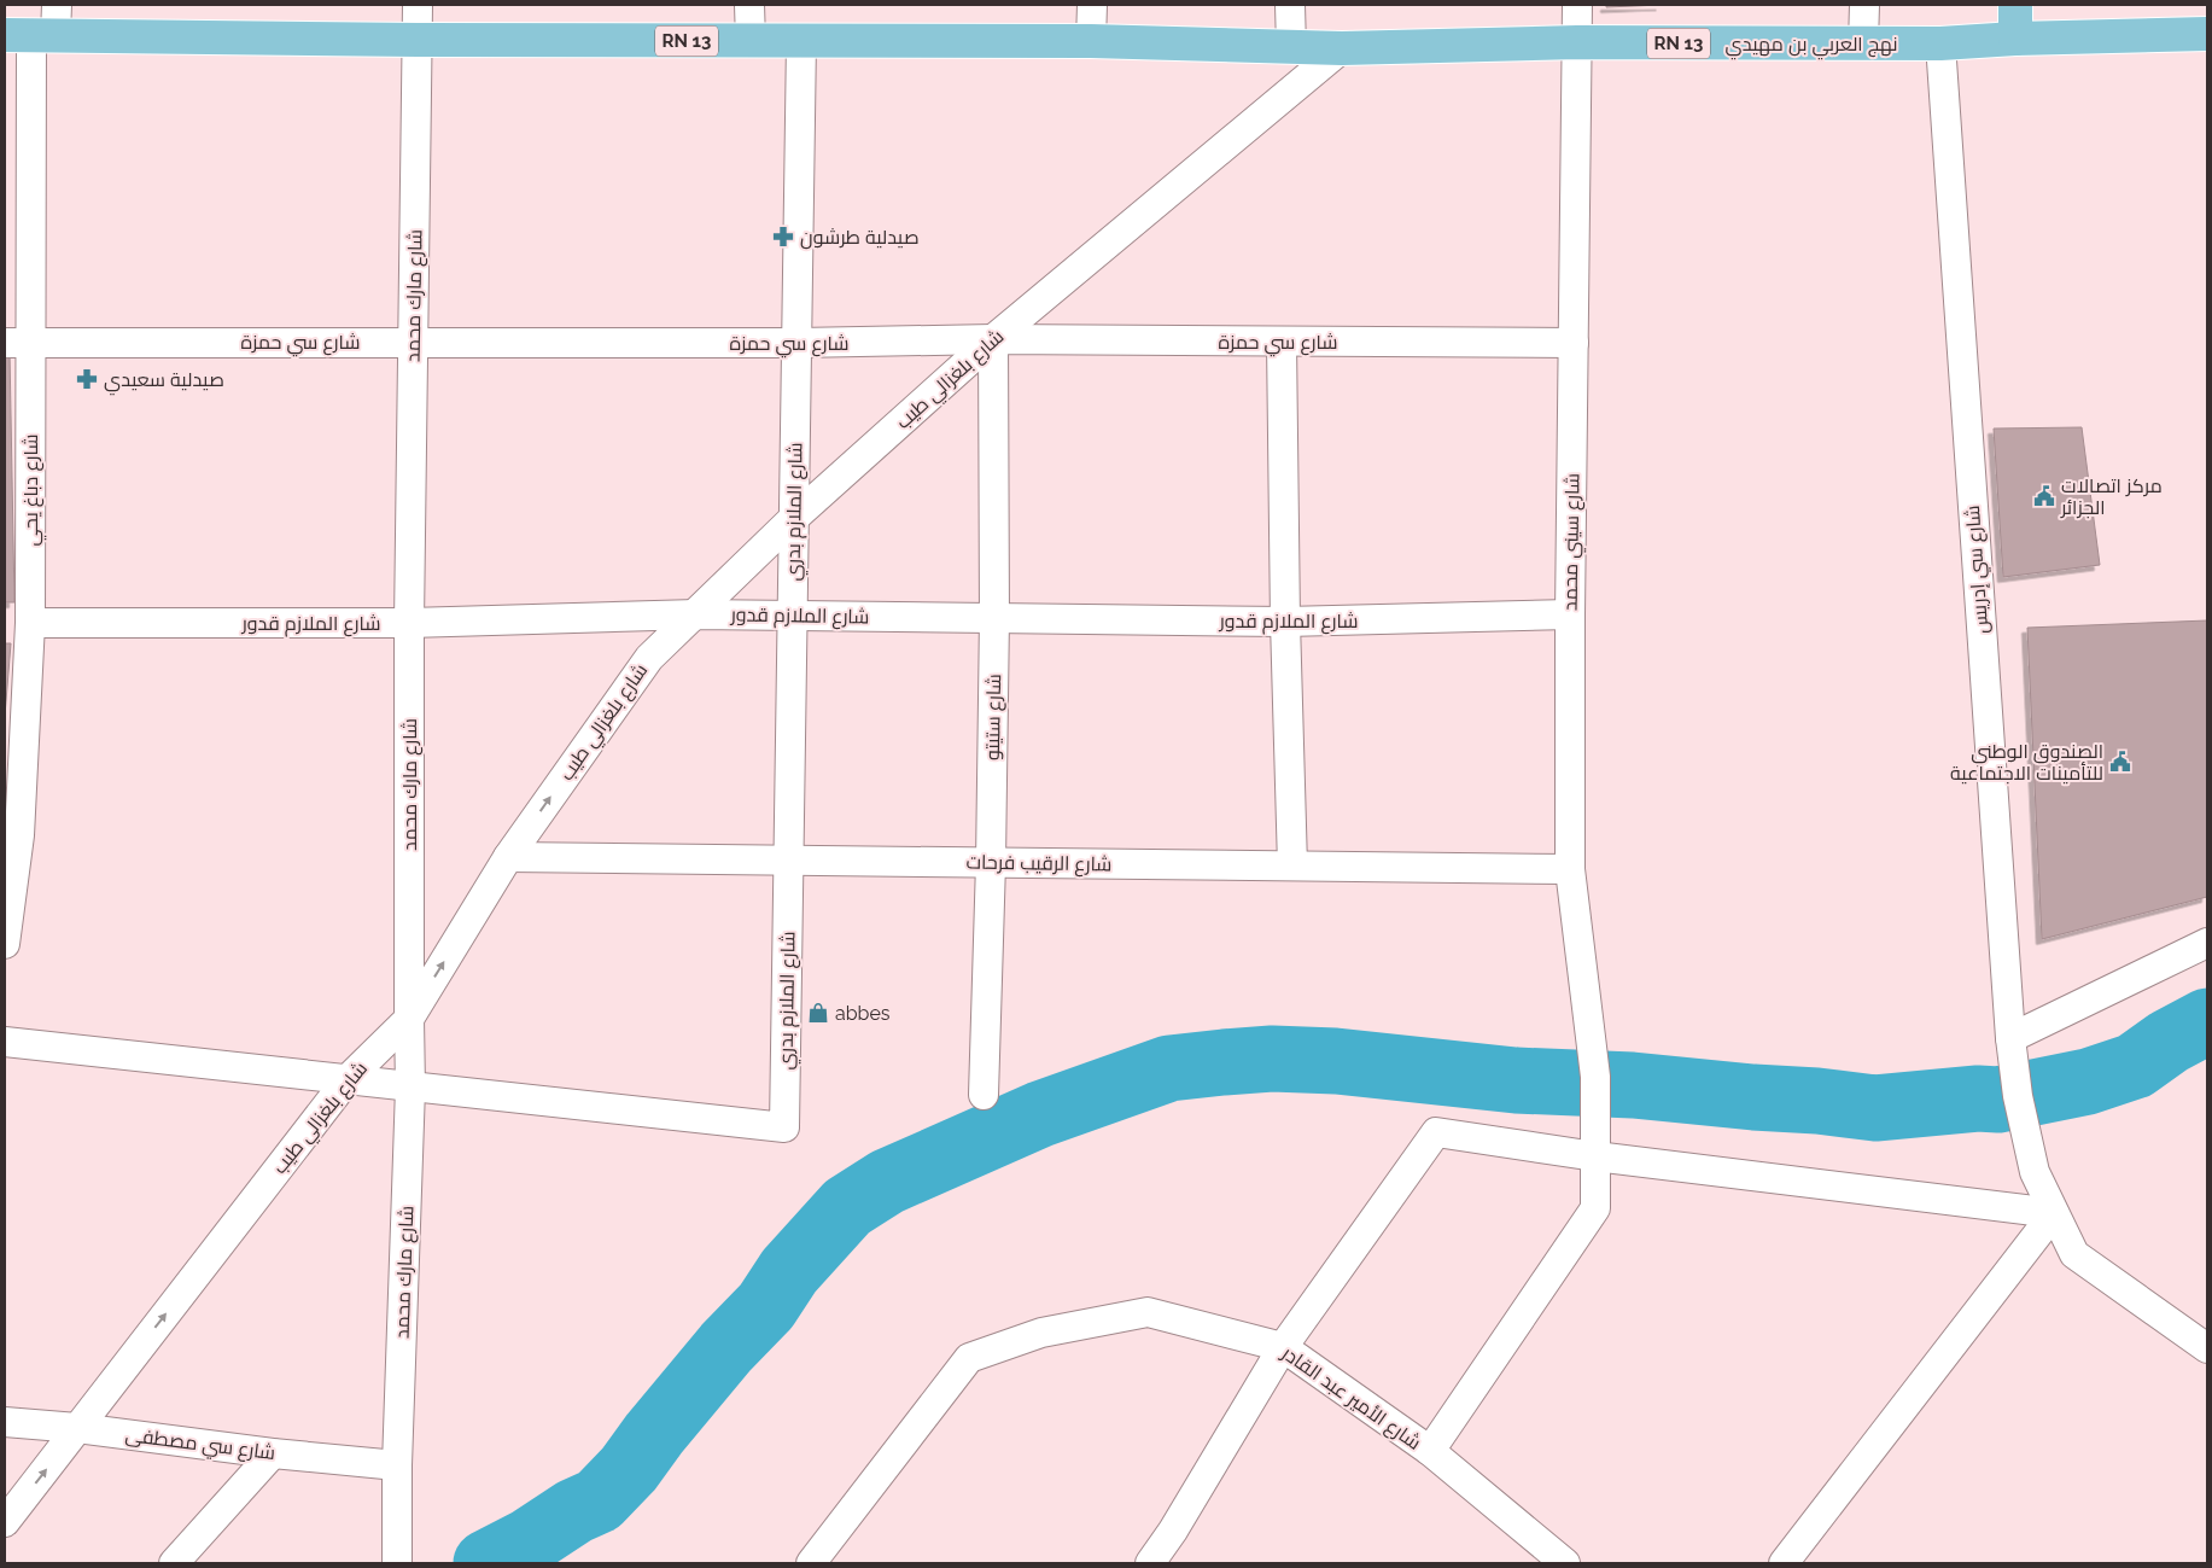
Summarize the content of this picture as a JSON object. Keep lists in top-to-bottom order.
{
  "streets": {
    "main road": ["RN 13", "نهج العربي بن مهيدي"],
    "street": [
      "شارع مارك محمد",
      "شارع سي حمزة",
      "شارع بلغزالي طيب",
      "شارع دباغ يحي",
      "شارع الملازم بدري",
      "شارع سيني محمد",
      "شارع سي إدريس",
      "شارع الملازم قدور",
      "شارع ستيتو",
      "شارع الرقيب فرحات",
      "شارع الأمير عبد القادر",
      "شارع سي مصطفى"
    ]
  },
  "crossings": [
    ["RN 13", "نهج العربي بن مهيدي"],
    ["RN 13", "شارع مارك محمد"],
    ["RN 13", "شارع بلغزالي طيب"],
    ["RN 13", "شارع دباغ يحي"],
    ["RN 13", "شارع الملازم بدري"],
    ["نهج العربي بن مهيدي", "شارع بلغزالي طيب"],
    ["نهج العربي بن مهيدي", "شارع سيني محمد"],
    ["نهج العربي بن مهيدي", "شارع سي إدريس"],
    ["شارع مارك محمد", "شارع سي حمزة"],
    ["شارع مارك محمد", "شارع بلغزالي طيب"],
    ["شارع مارك محمد", "شارع الملازم بدري"],
    ["شارع مارك محمد", "شارع الملازم قدور"],
    ["شارع مارك محمد", "شارع سي مصطفى"],
    ["شارع سي حمزة", "شارع بلغزالي طيب"],
    ["شارع سي حمزة", "شارع دباغ يحي"],
    ["شارع سي حمزة", "شارع الملازم بدري"],
    ["شارع سي حمزة", "شارع سيني محمد"],
    ["شارع سي حمزة", "شارع ستيتو"],
    ["شارع بلغزالي طيب", "شارع الملازم بدري"],
    ["شارع بلغزالي طيب", "شارع الملازم قدور"],
    ["شارع بلغزالي طيب", "شارع ستيتو"],
    ["شارع بلغزالي طيب", "شارع الرقيب فرحات"],
    ["شارع بلغزالي طيب", "شارع سي مصطفى"],
    ["شارع دباغ يحي", "شارع الملازم قدور"],
    ["شارع الملازم بدري", "شارع الملازم قدور"],
    ["شارع الملازم بدري", "شارع الرقيب فرحات"],
    ["شارع سيني محمد", "شارع الملازم قدور"],
    ["شارع سيني محمد", "شارع الرقيب فرحات"],
    ["شارع سيني محمد", "شارع الأمير عبد القادر"],
    ["شارع الملازم قدور", "شارع ستيتو"],
    ["شارع ستيتو", "شارع الرقيب فرحات"]
  ],
  "one_way": ["شارع بلغزالي طيب"],
  "places": {
    "pharmacy": ["صيدلية طرشون", "صيدلية سعيدي"],
    "public building": ["مركز اتصالات الجزائر", "الصندوق الوطني للتأمينات الاجتماعية"],
    "shop": ["abbes"]
  }
}
